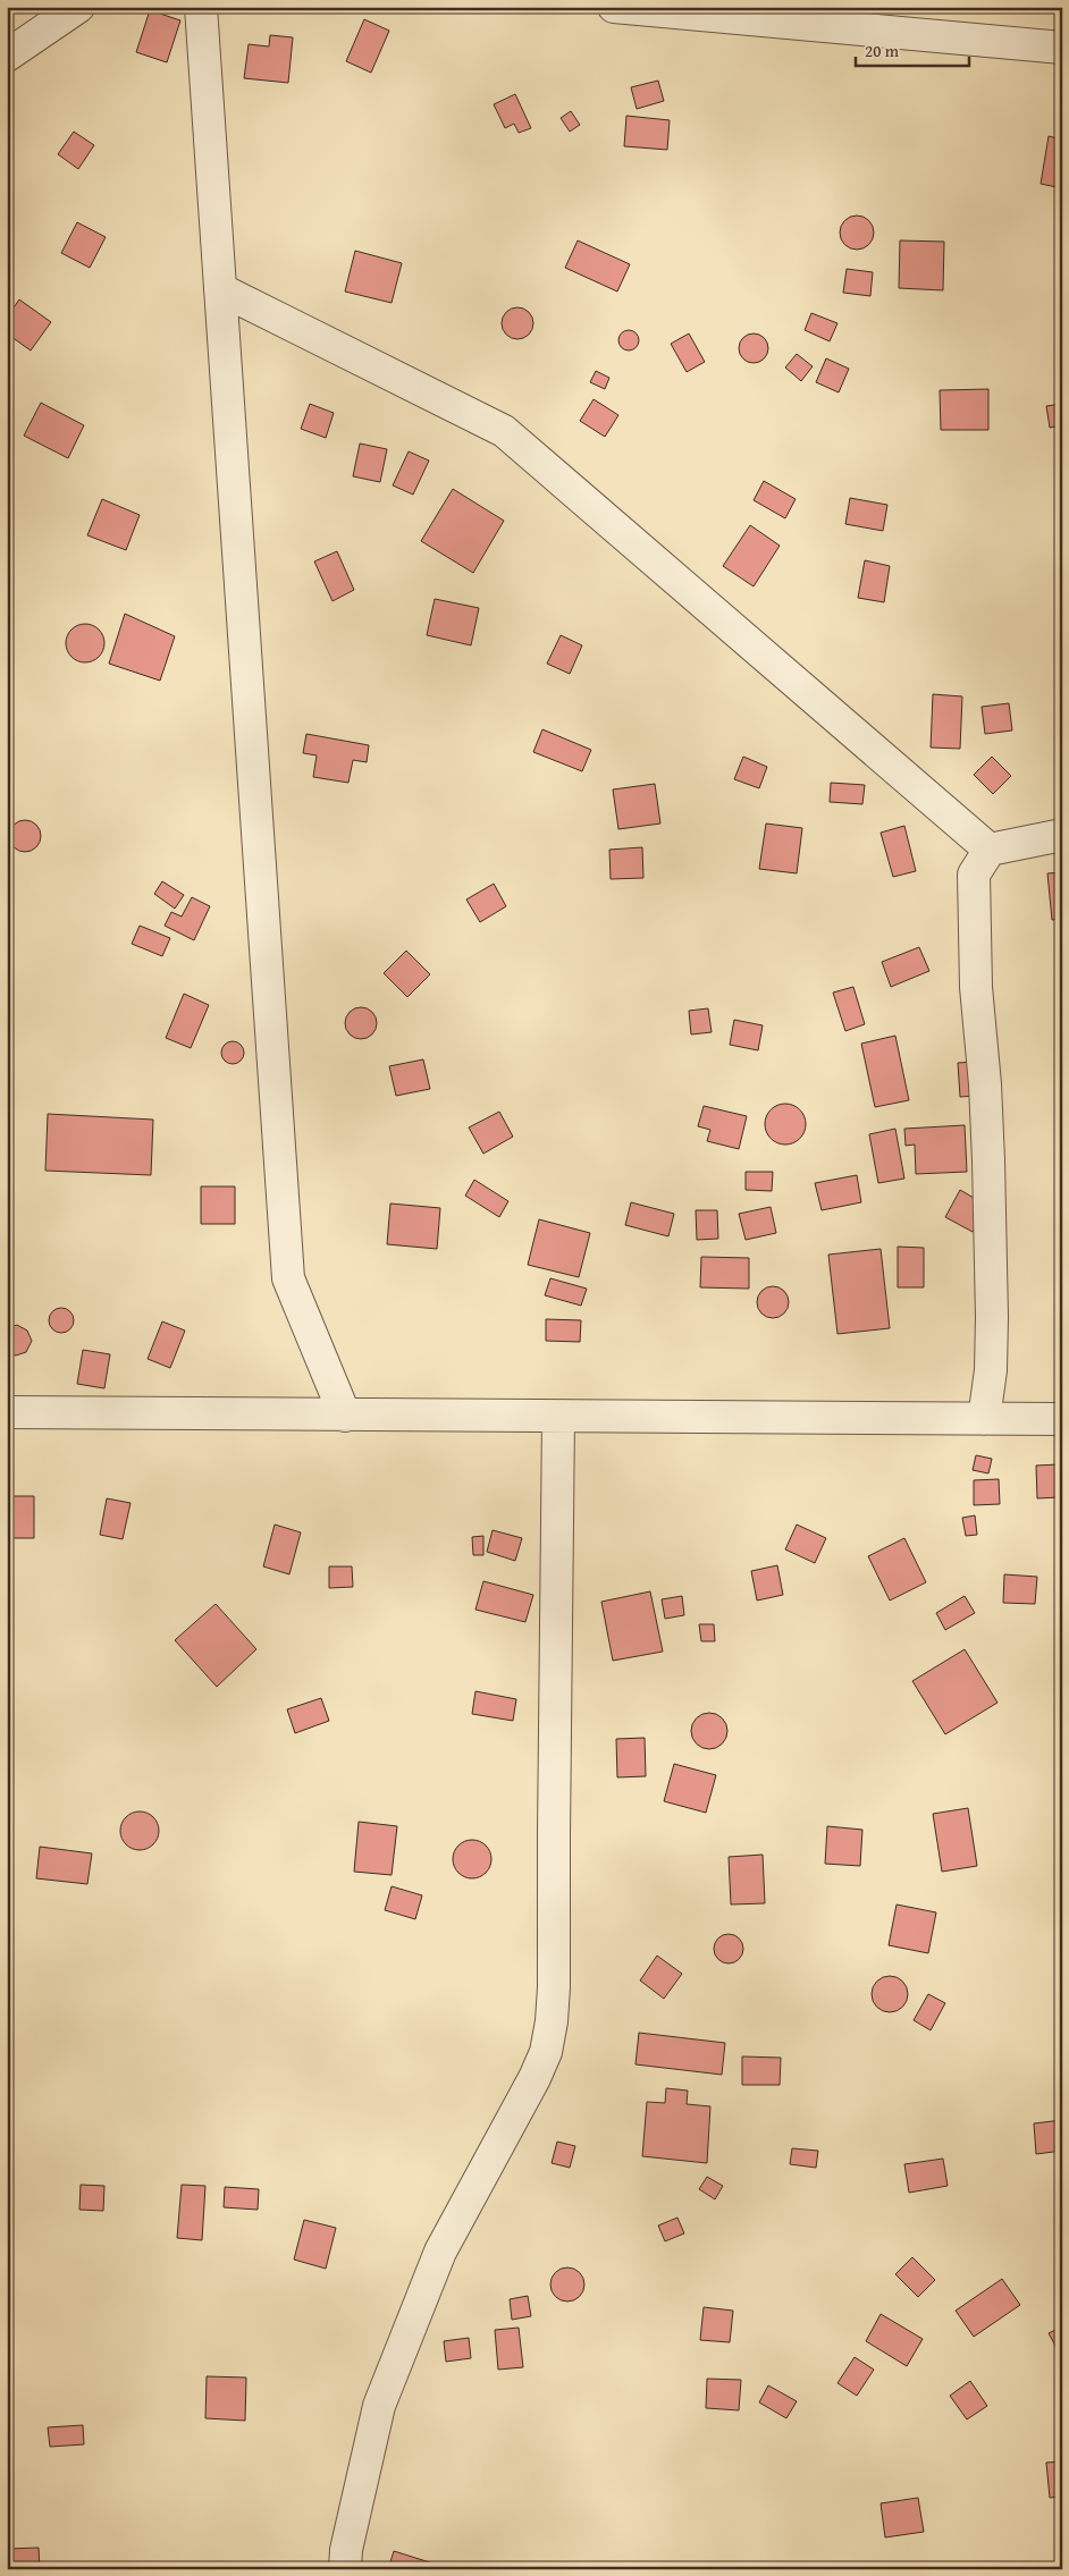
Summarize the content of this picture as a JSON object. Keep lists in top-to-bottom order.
{
  "scale_bar": "20 m"
}
